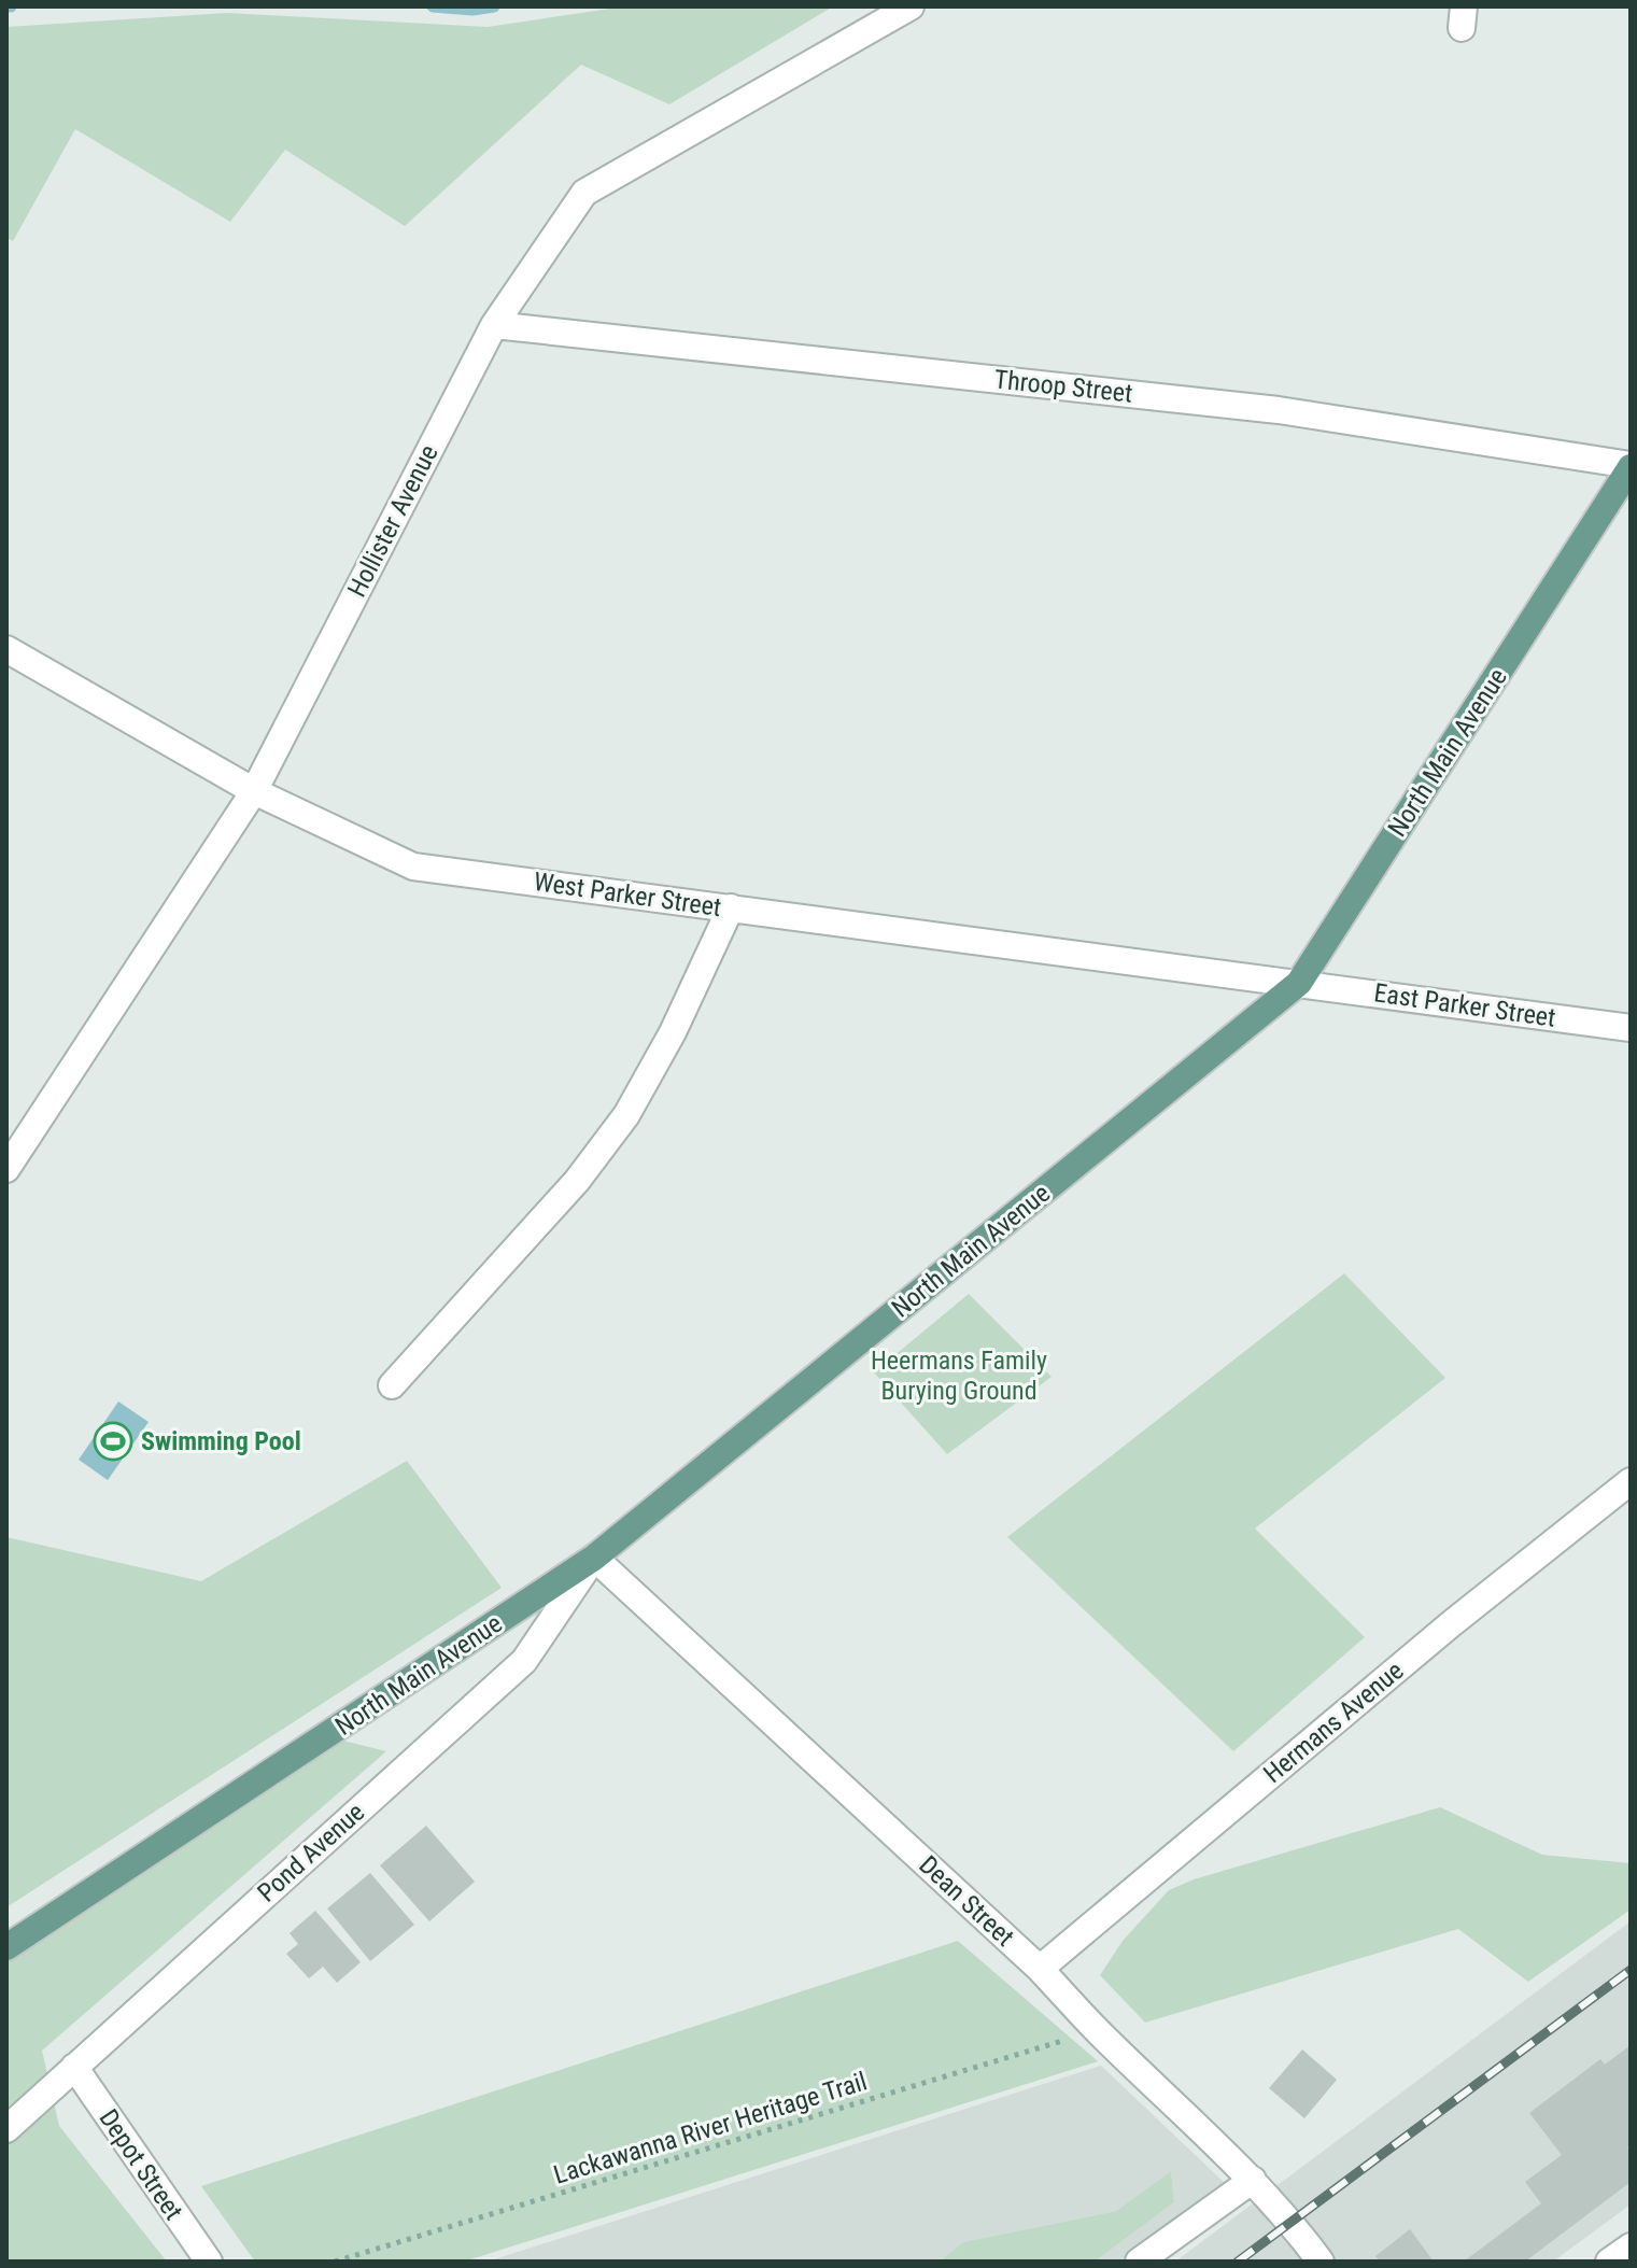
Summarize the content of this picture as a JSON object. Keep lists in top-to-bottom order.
{
  "streets": {
    "main road": ["North Main Avenue"],
    "street": [
      "Throop Street",
      "Hollister Avenue",
      "West Parker Street",
      "East Parker Street",
      "Hermans Avenue",
      "Pond Avenue",
      "Dean Street",
      "Depot Street"
    ],
    "path": ["Lackawanna River Heritage Trail"]
  },
  "crossings": [
    ["Throop Street", "Hollister Avenue"],
    ["Throop Street", "North Main Avenue"],
    ["Hollister Avenue", "West Parker Street"],
    ["North Main Avenue", "West Parker Street"],
    ["North Main Avenue", "East Parker Street"],
    ["North Main Avenue", "Pond Avenue"],
    ["North Main Avenue", "Dean Street"],
    ["West Parker Street", "East Parker Street"],
    ["Hermans Avenue", "Dean Street"],
    ["Pond Avenue", "Dean Street"],
    ["Pond Avenue", "Depot Street"],
    ["Dean Street", "Lackawanna River Heritage Trail"]
  ],
  "parks": ["Heermans Family Burying Ground"],
  "places": {
    "sports": ["Swimming Pool"]
  }
}
